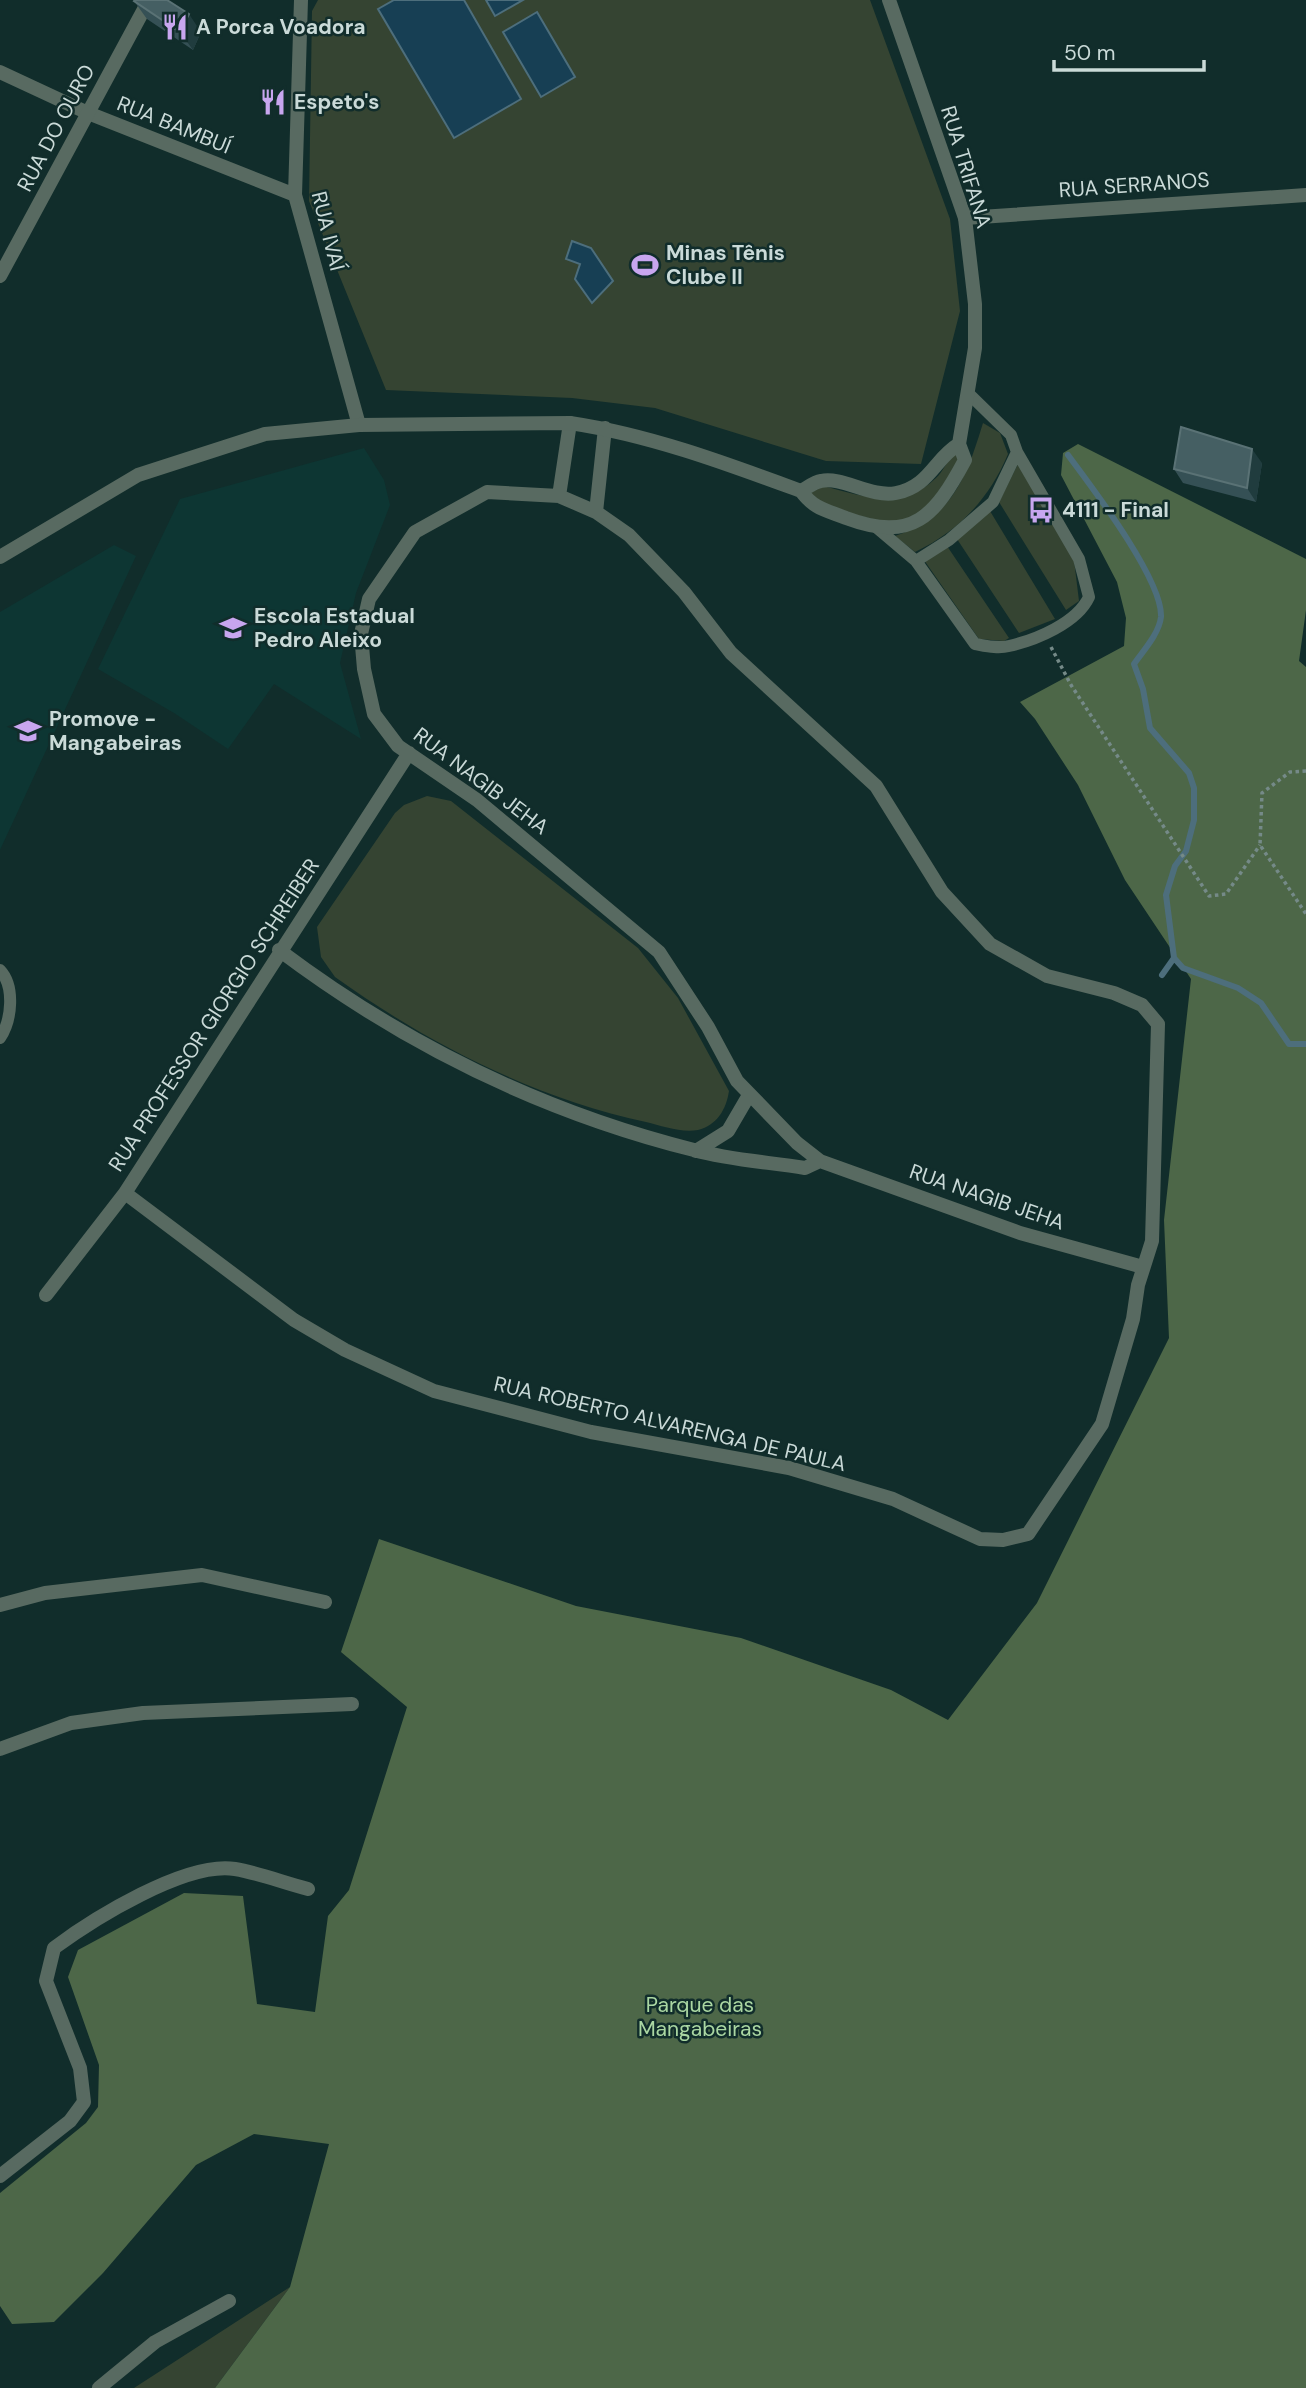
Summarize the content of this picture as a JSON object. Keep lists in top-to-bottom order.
{
  "streets": {
    "street": [
      "RUA BAMBUÍ",
      "RUA DO OURO",
      "RUA TRIFANA",
      "RUA SERRANOS",
      "RUA IVAÍ",
      "RUA NAGIB JEHA",
      "RUA PROFESSOR GIORGIO SCHREIBER",
      "RUA ROBERTO ALVARENGA DE PAULA"
    ]
  },
  "crossings": [
    ["RUA BAMBUÍ", "RUA DO OURO"],
    ["RUA BAMBUÍ", "RUA IVAÍ"],
    ["RUA TRIFANA", "RUA SERRANOS"],
    ["RUA NAGIB JEHA", "RUA PROFESSOR GIORGIO SCHREIBER"],
    ["RUA NAGIB JEHA", "RUA ROBERTO ALVARENGA DE PAULA"],
    ["RUA PROFESSOR GIORGIO SCHREIBER", "RUA ROBERTO ALVARENGA DE PAULA"]
  ],
  "parks": ["Parque das Mangabeiras"],
  "places": {
    "restaurant": ["A Porca Voadora", "Espeto's"],
    "sports": ["Minas Tênis Clube II"],
    "bus stop": ["4111 - Final"],
    "school or university": ["Escola Estadual Pedro Aleixo", "Promove - Mangabeiras"]
  },
  "scale_bar": "50 m"
}
